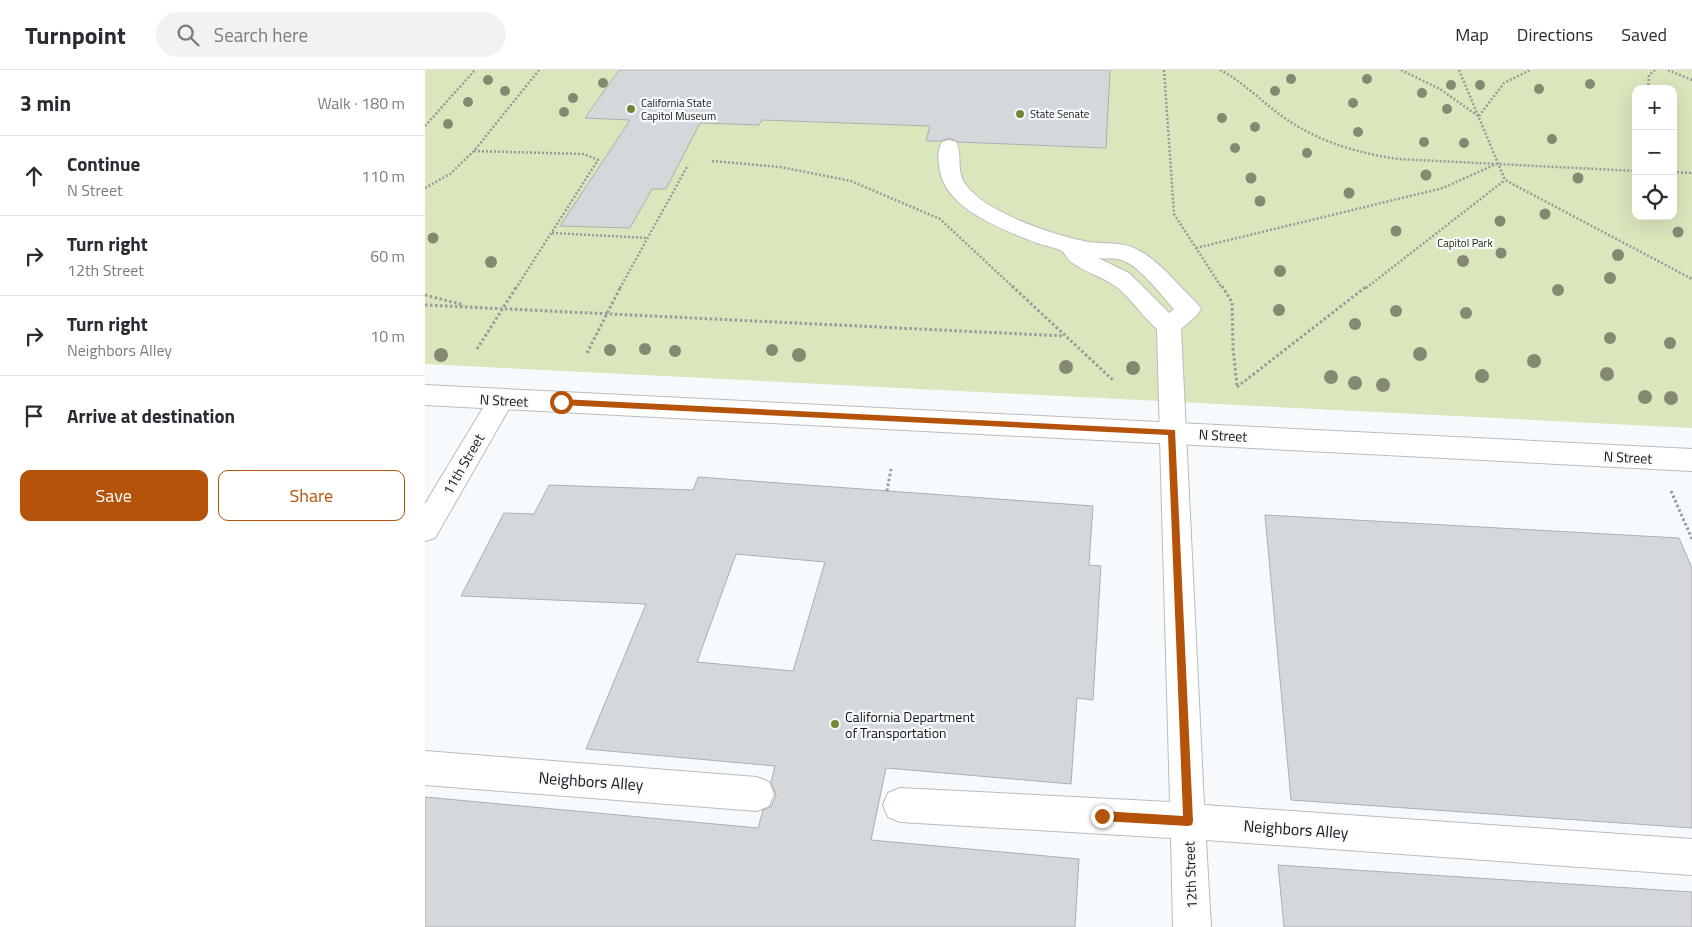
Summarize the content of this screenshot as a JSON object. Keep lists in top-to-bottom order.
{
  "streets": {
    "main road": [
      "N Street",
      "11th Street",
      "Neighbors Alley",
      "12th Street"
    ]
  },
  "crossings": [
    ["N Street", "11th Street"],
    ["N Street", "12th Street"],
    ["Neighbors Alley", "12th Street"]
  ],
  "parks": ["Capitol Park"],
  "places": ["California State Capitol Museum", "State Senate", "California Department of Transportation"],
  "page": {
    "header": "Turnpoint",
    "search": "Search here",
    "nav": ["Map", "Directions", "Saved"],
    "heading": ["3 min", "Walk · 180 m"],
    "map_buttons": ["+", "−"],
    "list": [
      ["Continue", "N Street", "110 m"],
      ["Turn right", "12th Street", "60 m"],
      ["Turn right", "Neighbors Alley", "10 m"],
      "Arrive at destination"
    ],
    "buttons": ["Save", "Share"]
  }
}
